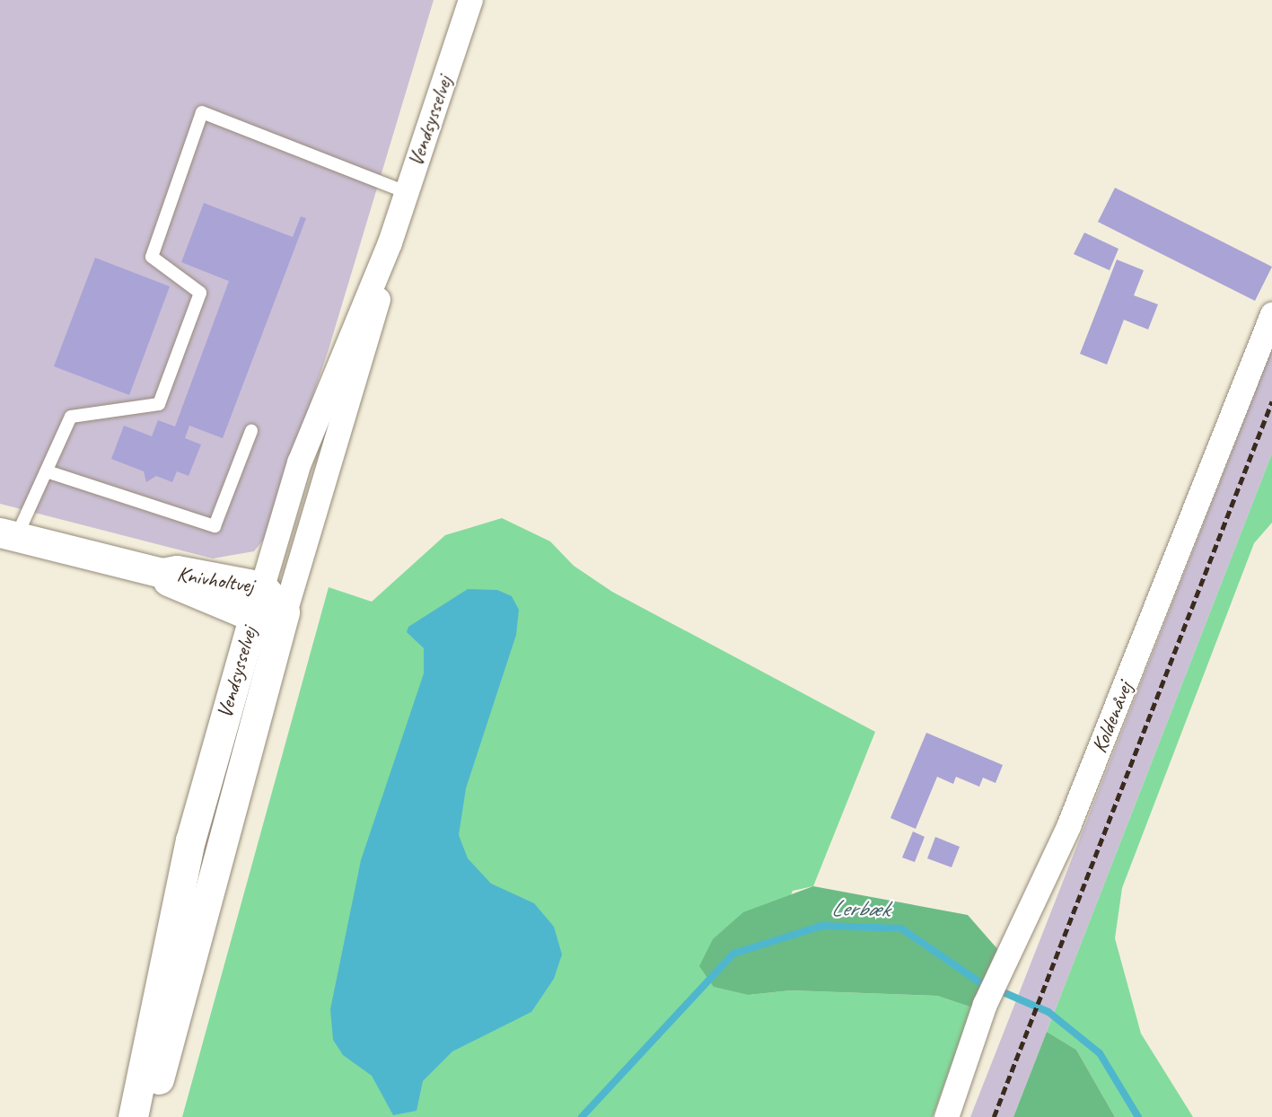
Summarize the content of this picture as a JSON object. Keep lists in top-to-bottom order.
{
  "streets": {
    "street": ["Vendsysselvej", "Knivholtvej", "Koldenåvej"]
  },
  "crossings": [
    ["Vendsysselvej", "Knivholtvej"]
  ],
  "water": ["Lerbæk"]
}
